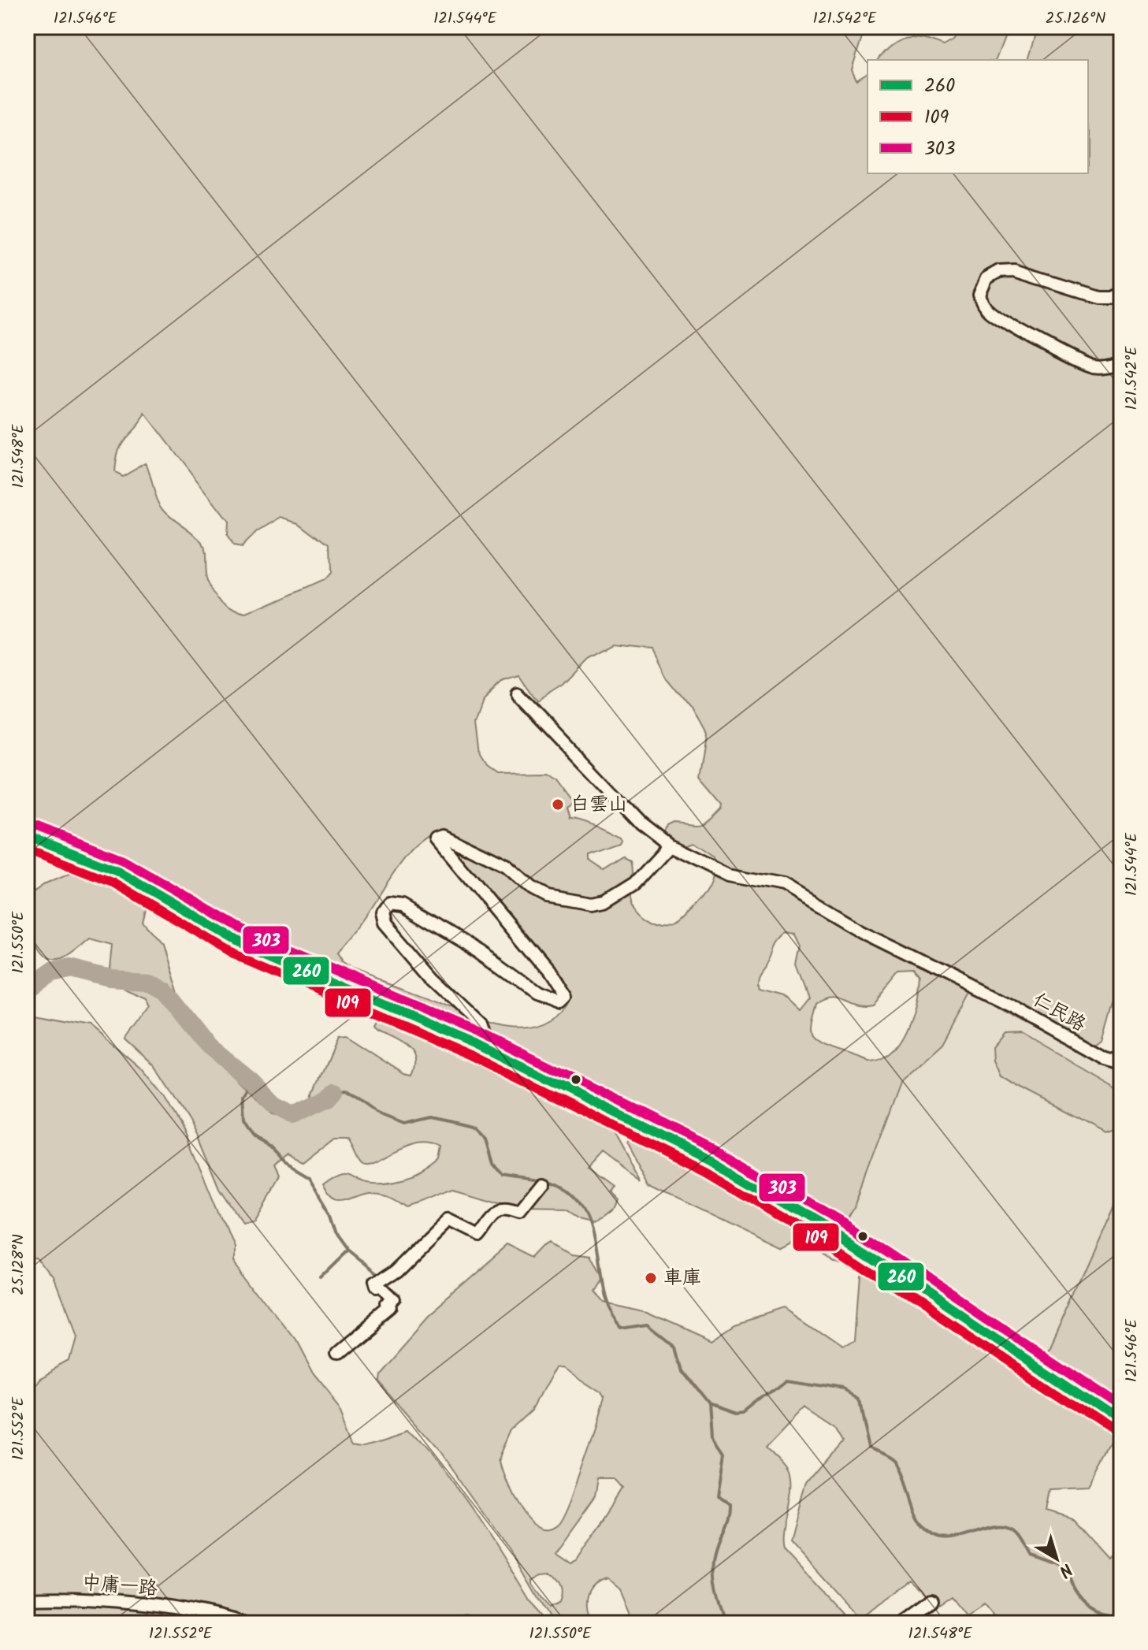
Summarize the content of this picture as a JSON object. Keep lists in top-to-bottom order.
{
  "streets": {
    "street": ["仁民路", "中庸一路"]
  },
  "places": ["白雲山", "車庫"],
  "lines": ["transit line 303", "transit line 260", "transit line 109"],
  "legend": ["260", "109", "303"],
  "north": "bottom right",
  "coordinates": [
    "121.546°E",
    "121.544°E",
    "121.542°E",
    "25.126°N",
    "121.548°E",
    "121.550°E",
    "25.128°N",
    "121.552°E"
  ]
}
